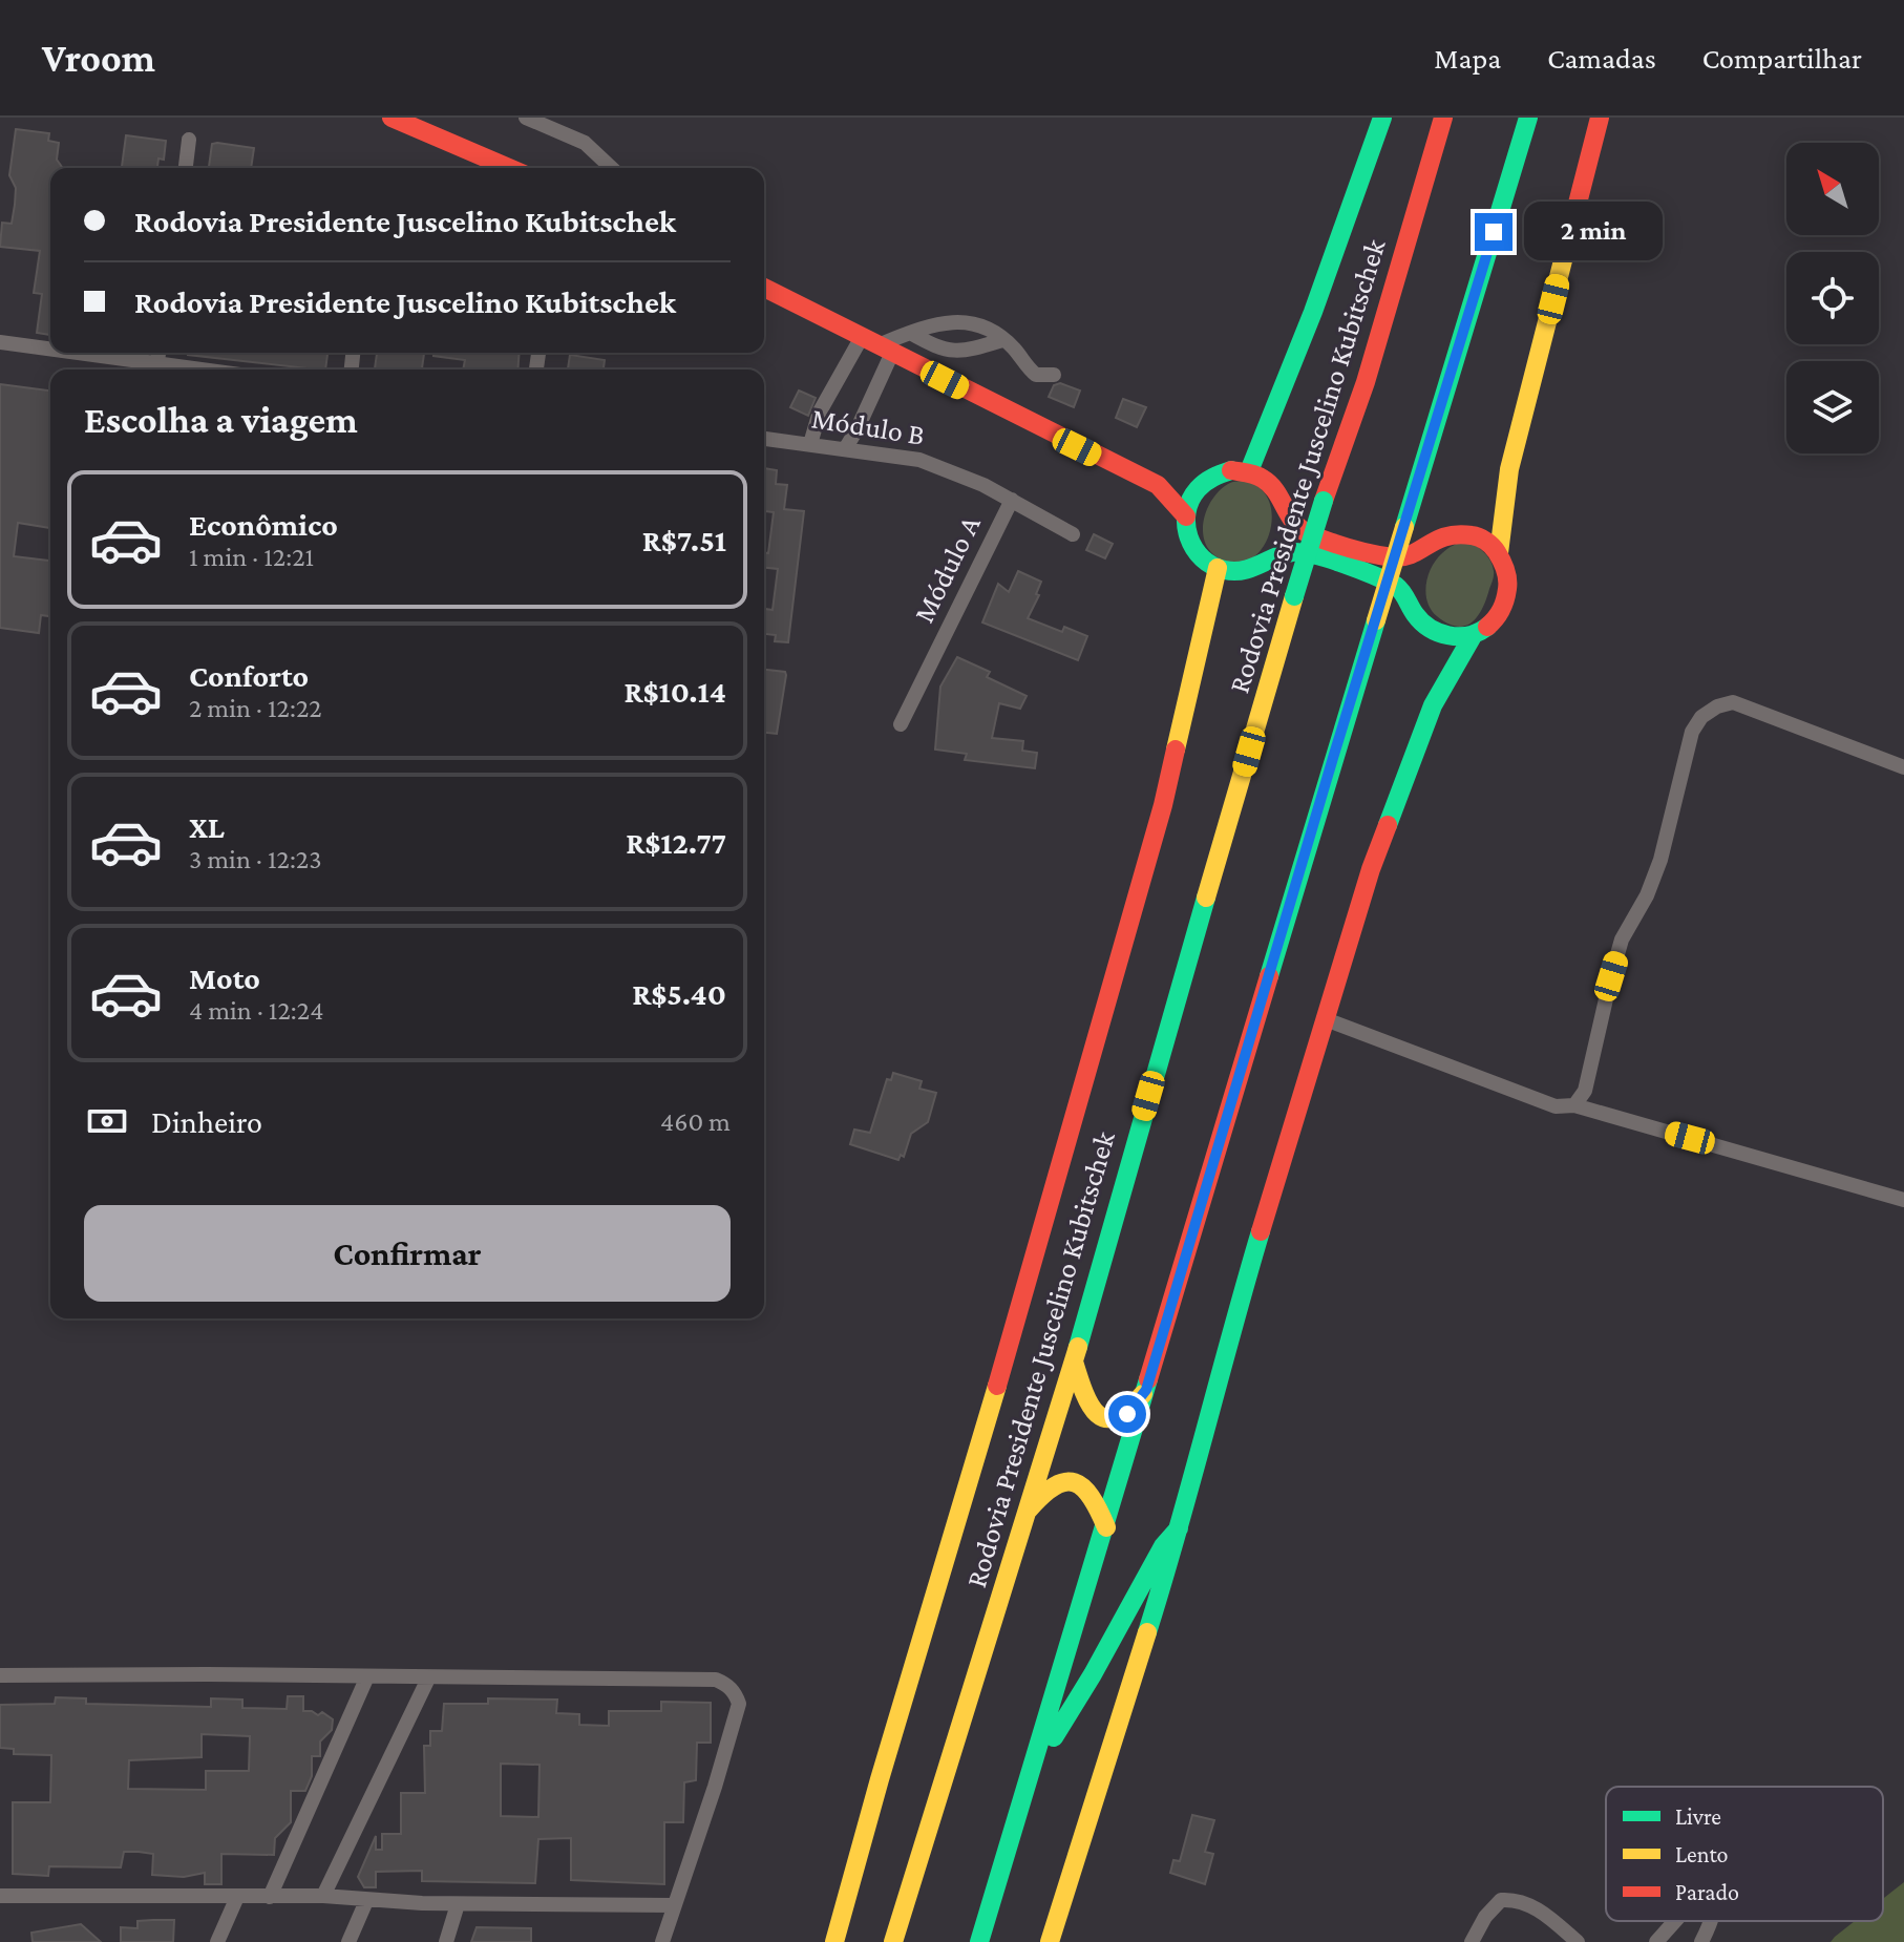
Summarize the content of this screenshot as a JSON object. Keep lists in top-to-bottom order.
{
  "streets": {
    "main road": ["Rodovia Presidente Juscelino Kubitschek"],
    "street": ["Módulo B", "Módulo A"]
  },
  "crossings": [
    ["Módulo B", "Módulo A"]
  ],
  "legend": ["Livre", "Lento", "Parado"],
  "north": "top left",
  "page": {
    "header": "Vroom",
    "nav": ["Mapa", "Camadas", "Compartilhar"],
    "banner": ["Rodovia Presidente Juscelino Kubitschek", "Rodovia Presidente Juscelino Kubitschek"],
    "bubble": "2 min",
    "heading": "Escolha a viagem",
    "list": [
      {
        "name": "Econômico",
        "note": "1 min · 12:21",
        "value": "R$7.51"
      },
      {
        "name": "Conforto",
        "note": "2 min · 12:22",
        "value": "R$10.14"
      },
      {
        "name": "XL",
        "note": "3 min · 12:23",
        "value": "R$12.77"
      },
      {
        "name": "Moto",
        "note": "4 min · 12:24",
        "value": "R$5.40"
      }
    ],
    "pay": ["Dinheiro", "460 m"],
    "buttons": "Confirmar"
  }
}
